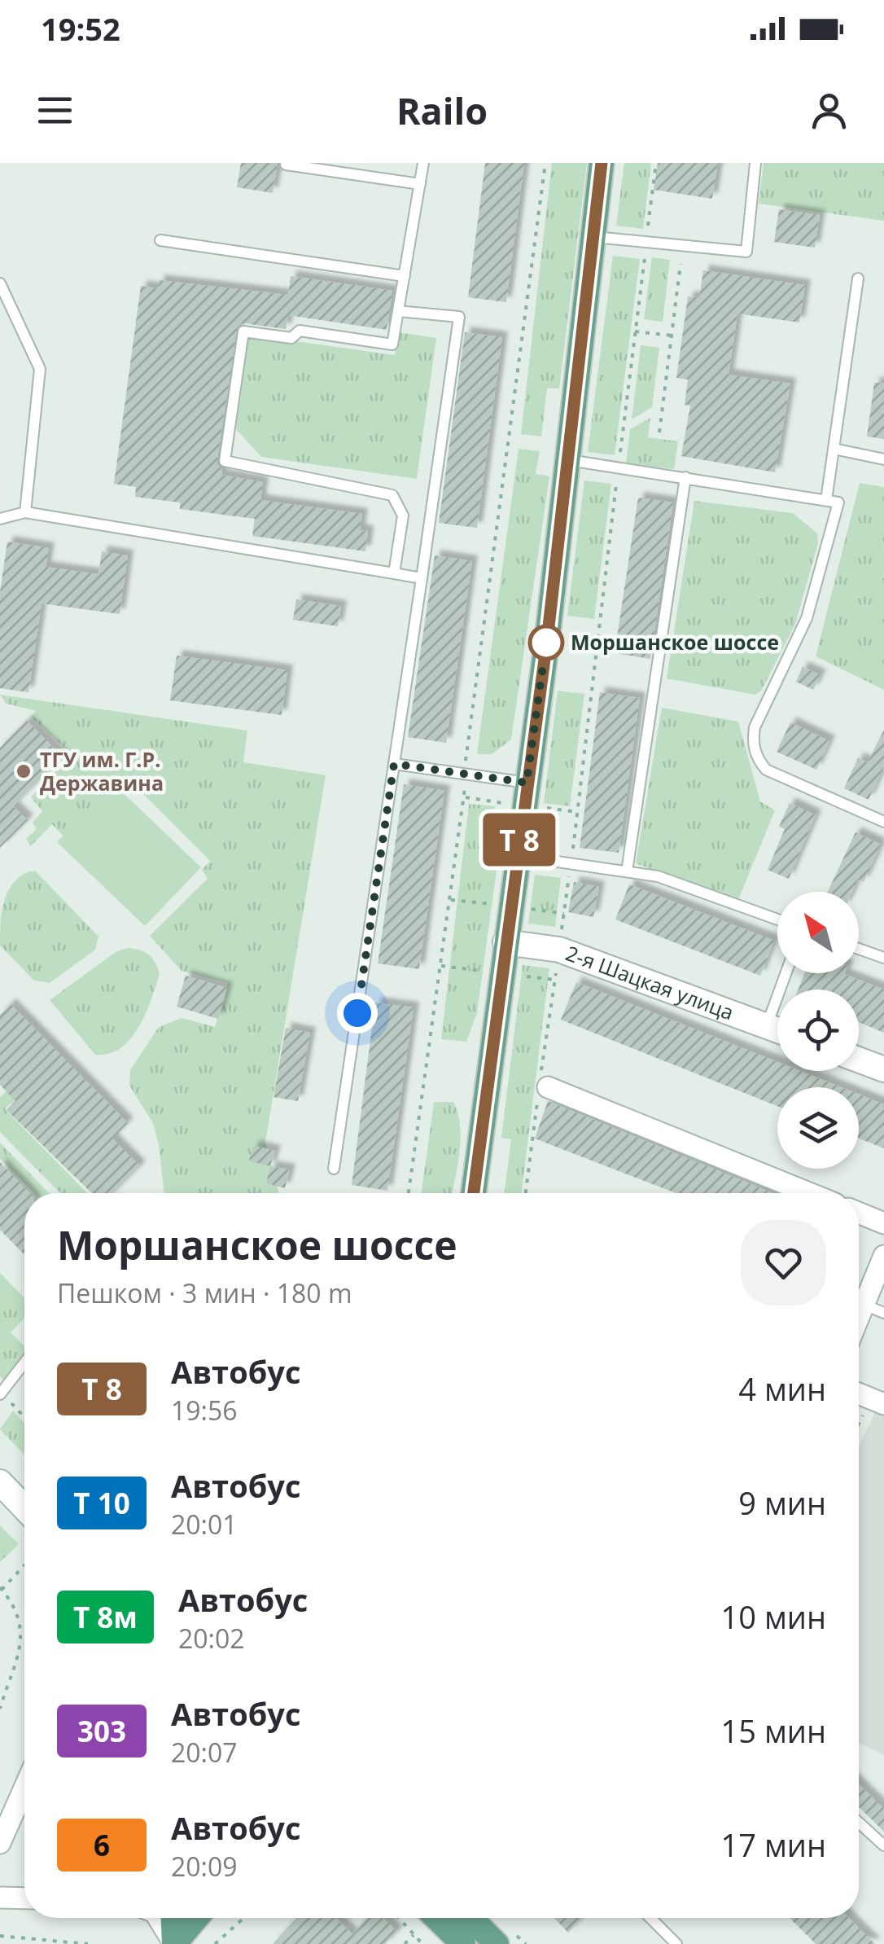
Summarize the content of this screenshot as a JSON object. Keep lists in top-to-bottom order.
{
  "streets": {
    "street": ["2-я Шацкая улица"]
  },
  "places": ["Моршанское шоссе", "ТГУ им. Г.Р. Державина"],
  "north": "top left",
  "page": {
    "status": "19:52",
    "header": "Railo",
    "on_map": "Т 8",
    "heading": ["Моршанское шоссе", "Пешком · 3 мин · 180 m"],
    "list": [
      {
        "mark": "Т 8",
        "name": "Автобус",
        "note": "19:56",
        "value": "4 мин"
      },
      {
        "mark": "Т 10",
        "name": "Автобус",
        "note": "20:01",
        "value": "9 мин"
      },
      {
        "mark": "Т 8м",
        "name": "Автобус",
        "note": "20:02",
        "value": "10 мин"
      },
      {
        "mark": "303",
        "name": "Автобус",
        "note": "20:07",
        "value": "15 мин"
      },
      {
        "mark": "6",
        "name": "Автобус",
        "note": "20:09",
        "value": "17 мин"
      }
    ]
  }
}
